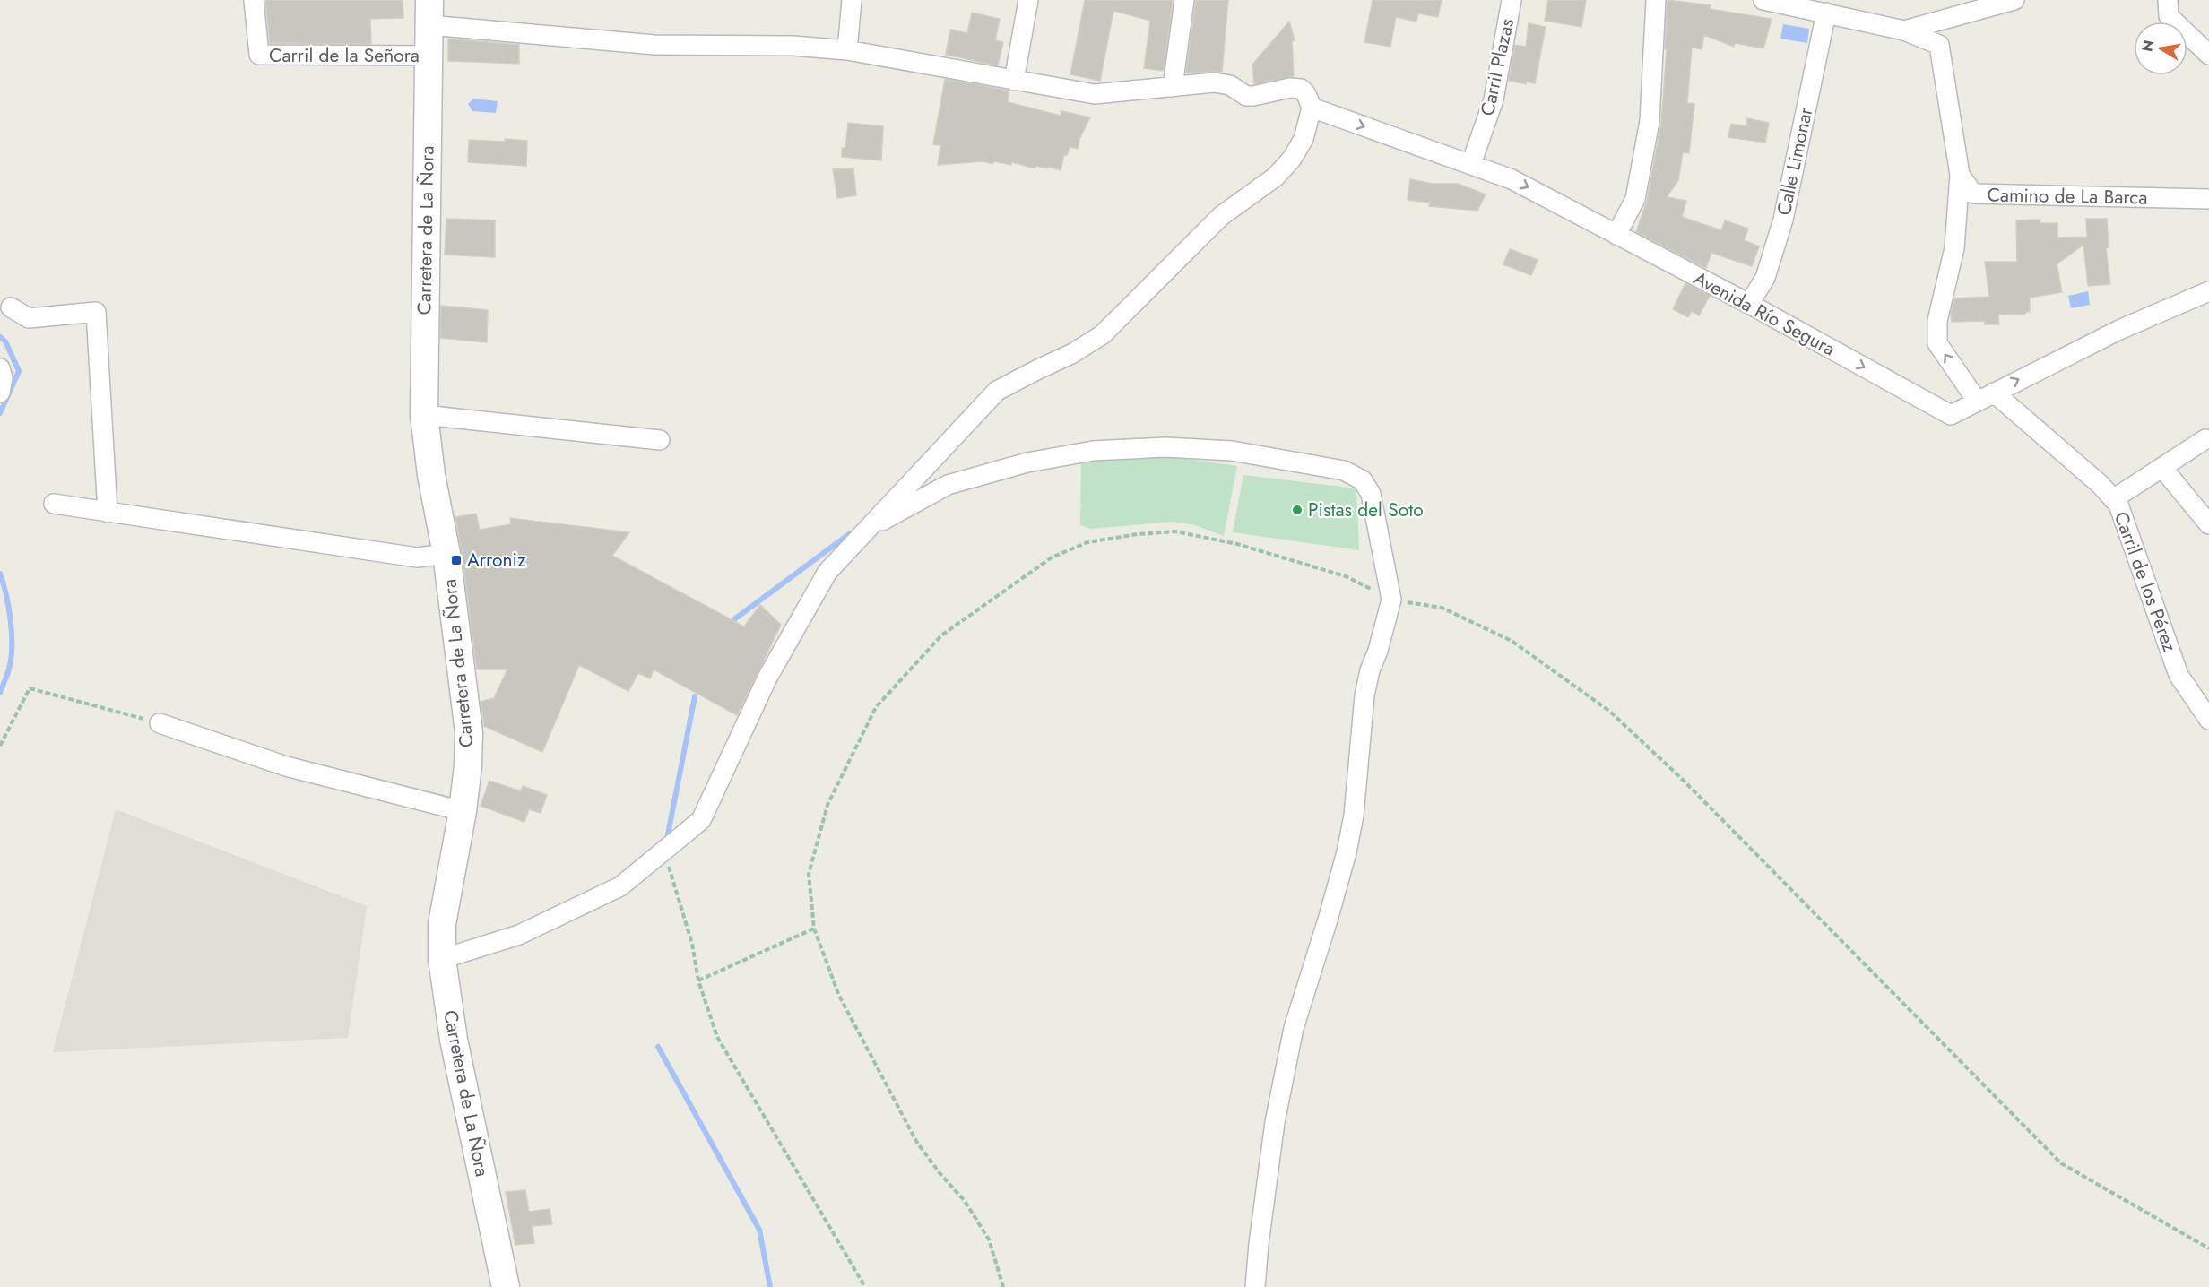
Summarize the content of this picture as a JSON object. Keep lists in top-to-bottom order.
{
  "streets": {
    "main road": ["Carretera de La Ñora"],
    "street": [
      "Carril de la Señora",
      "Carril Plazas",
      "Calle Limonar",
      "Camino de La Barca",
      "Avenida Río Segura",
      "Carril de los Pérez"
    ]
  },
  "crossings": [
    ["Carril de la Señora", "Carretera de La Ñora"],
    ["Carril Plazas", "Avenida Río Segura"],
    ["Calle Limonar", "Avenida Río Segura"],
    ["Avenida Río Segura", "Carril de los Pérez"]
  ],
  "one_way": ["Avenida Río Segura"],
  "places": {
    "other": ["Pistas del Soto"],
    "transit": ["Arroniz"]
  },
  "north": "left"
}
